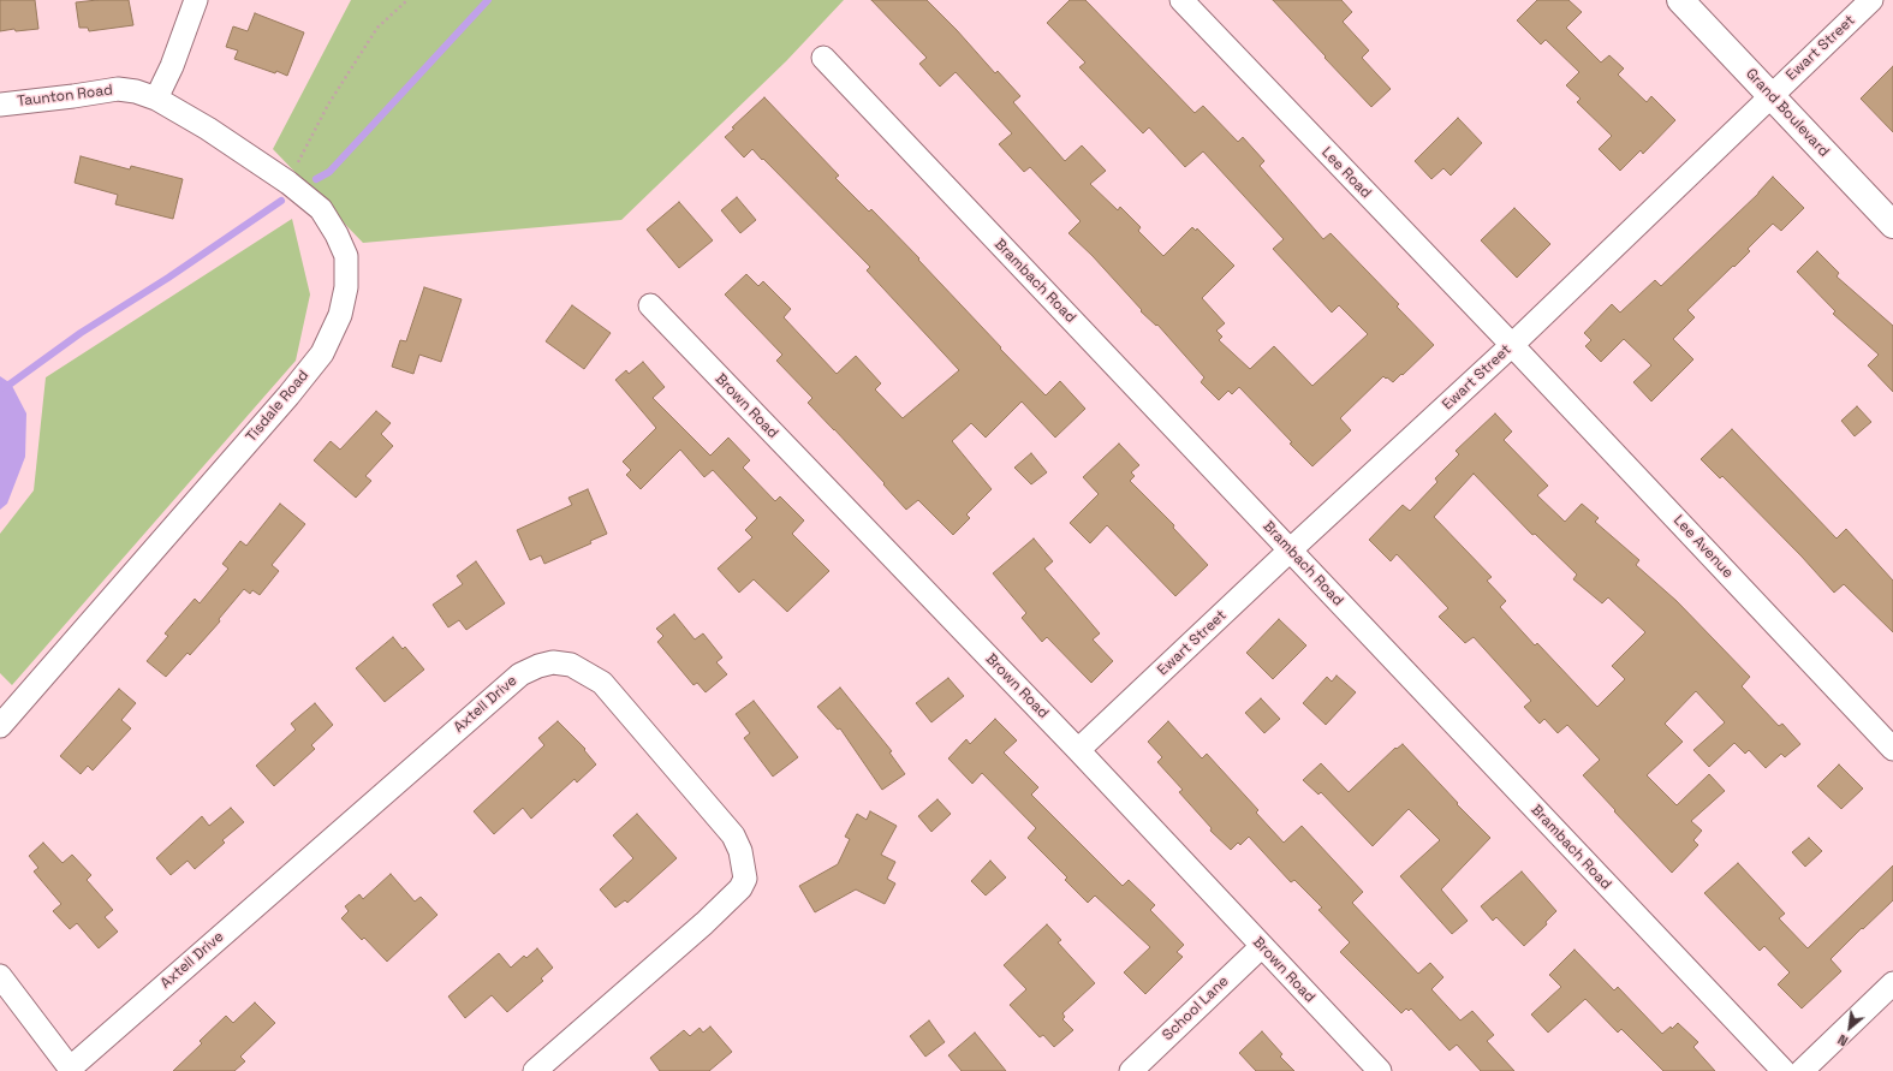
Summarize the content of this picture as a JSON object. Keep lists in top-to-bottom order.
{
  "streets": {
    "street": [
      "Ewart Street",
      "Taunton Road",
      "Grand Boulevard",
      "Lee Road",
      "Brambach Road",
      "Tisdale Road",
      "Brown Road",
      "Lee Avenue",
      "Axtell Drive",
      "School Lane"
    ]
  },
  "crossings": [
    ["Ewart Street", "Grand Boulevard"],
    ["Ewart Street", "Lee Road"],
    ["Ewart Street", "Brambach Road"],
    ["Ewart Street", "Brown Road"],
    ["Ewart Street", "Lee Avenue"],
    ["Taunton Road", "Tisdale Road"],
    ["Lee Road", "Lee Avenue"],
    ["Brown Road", "School Lane"]
  ],
  "north": "bottom left"
}
